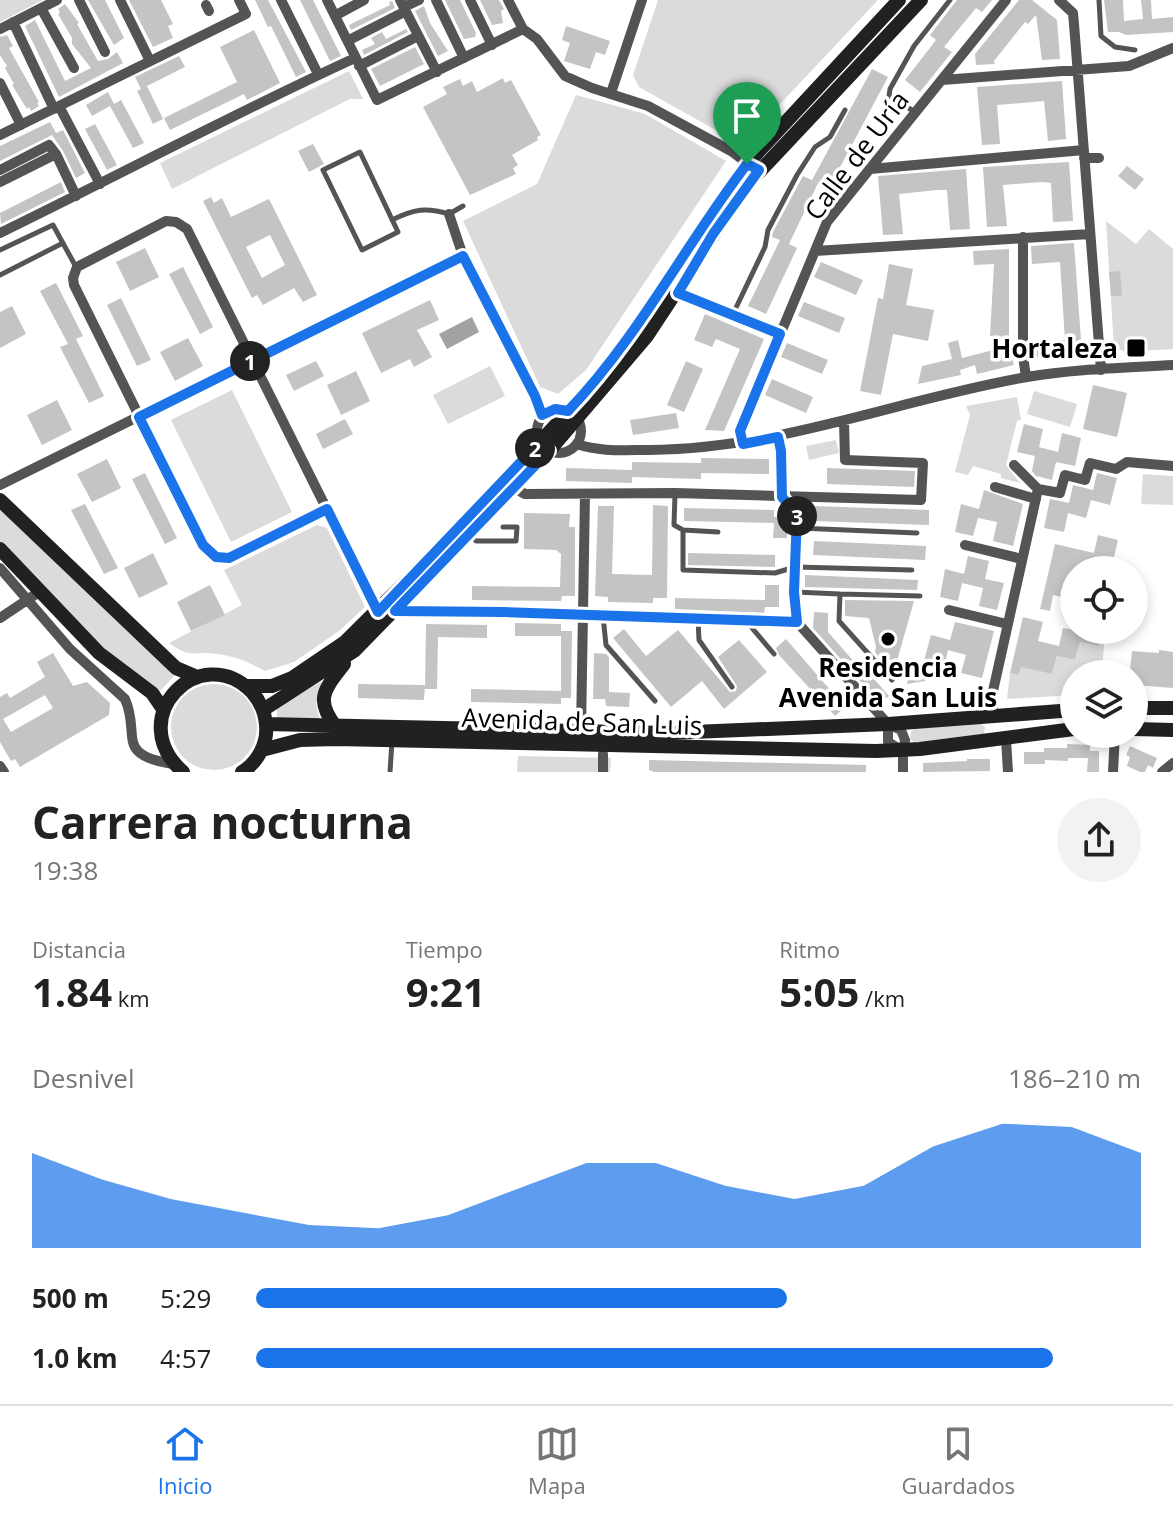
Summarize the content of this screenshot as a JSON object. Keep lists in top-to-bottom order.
{
  "streets": {
    "street": ["Calle de Uría", "Avenida de San Luis"]
  },
  "places": {
    "transit": ["Hortaleza"],
    "other": ["Residencia Avenida San Luis"]
  },
  "page": {
    "pins": ["1", "2", "3"],
    "heading": ["Carrera nocturna", "19:38"],
    "stats": [
      ["Distancia", "1.84 km"],
      ["Tiempo", "9:21"],
      ["Ritmo", "5:05 /km"]
    ],
    "chart": ["Desnivel", "186–210 m"],
    "list": [
      {
        "name": "500 m",
        "note": "5:29"
      },
      {
        "name": "1.0 km",
        "note": "4:57"
      }
    ],
    "tabs": ["Inicio", "Mapa", "Guardados"]
  }
}
